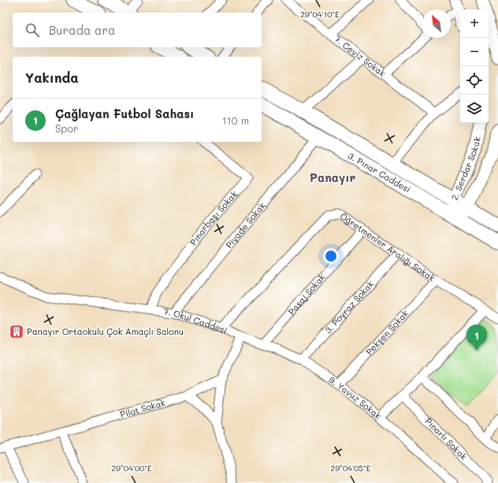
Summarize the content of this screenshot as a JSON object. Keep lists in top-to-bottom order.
{
  "streets": {
    "main road": ["2. Serdar Sokak", "3. Pınar Caddesi"],
    "street": [
      "7. Ceviz Sokak",
      "Pınarbaşı Sokak",
      "Piyade Sokak",
      "Öğretmenler Aralığı Sokak",
      "Pasaj Sokak",
      "3. Poyraz Sokak",
      "7. Okul Caddesi",
      "Pekşen Sokak",
      "9. Yavuz Sokak",
      "Pilot Sokak",
      "Pınarlı Sokak"
    ]
  },
  "crossings": [
    ["2. Serdar Sokak", "3. Pınar Caddesi"],
    ["3. Pınar Caddesi", "Piyade Sokak"],
    ["Pınarbaşı Sokak", "7. Okul Caddesi"],
    ["Piyade Sokak", "7. Okul Caddesi"],
    ["Öğretmenler Aralığı Sokak", "Pasaj Sokak"],
    ["Öğretmenler Aralığı Sokak", "3. Poyraz Sokak"],
    ["Öğretmenler Aralığı Sokak", "7. Okul Caddesi"],
    ["Öğretmenler Aralığı Sokak", "Pekşen Sokak"],
    ["Pasaj Sokak", "9. Yavuz Sokak"],
    ["3. Poyraz Sokak", "9. Yavuz Sokak"],
    ["7. Okul Caddesi", "9. Yavuz Sokak"],
    ["Pekşen Sokak", "9. Yavuz Sokak"]
  ],
  "districts": ["Panayır"],
  "places": {
    "building": ["Panayır Ortaokulu Çok Amaçlı Salonu"]
  },
  "north": "top left",
  "page": {
    "map_buttons": ["+", "−"],
    "search": "Burada ara",
    "heading": "Yakında",
    "list": [
      {
        "mark": "1",
        "name": "Çağlayan Futbol Sahası",
        "note": "Spor",
        "value": "110 m"
      }
    ],
    "pins": "1"
  },
  "coordinates": ["29°04'10\"E", "29°04'00\"E", "29°04'05\"E"]
}
